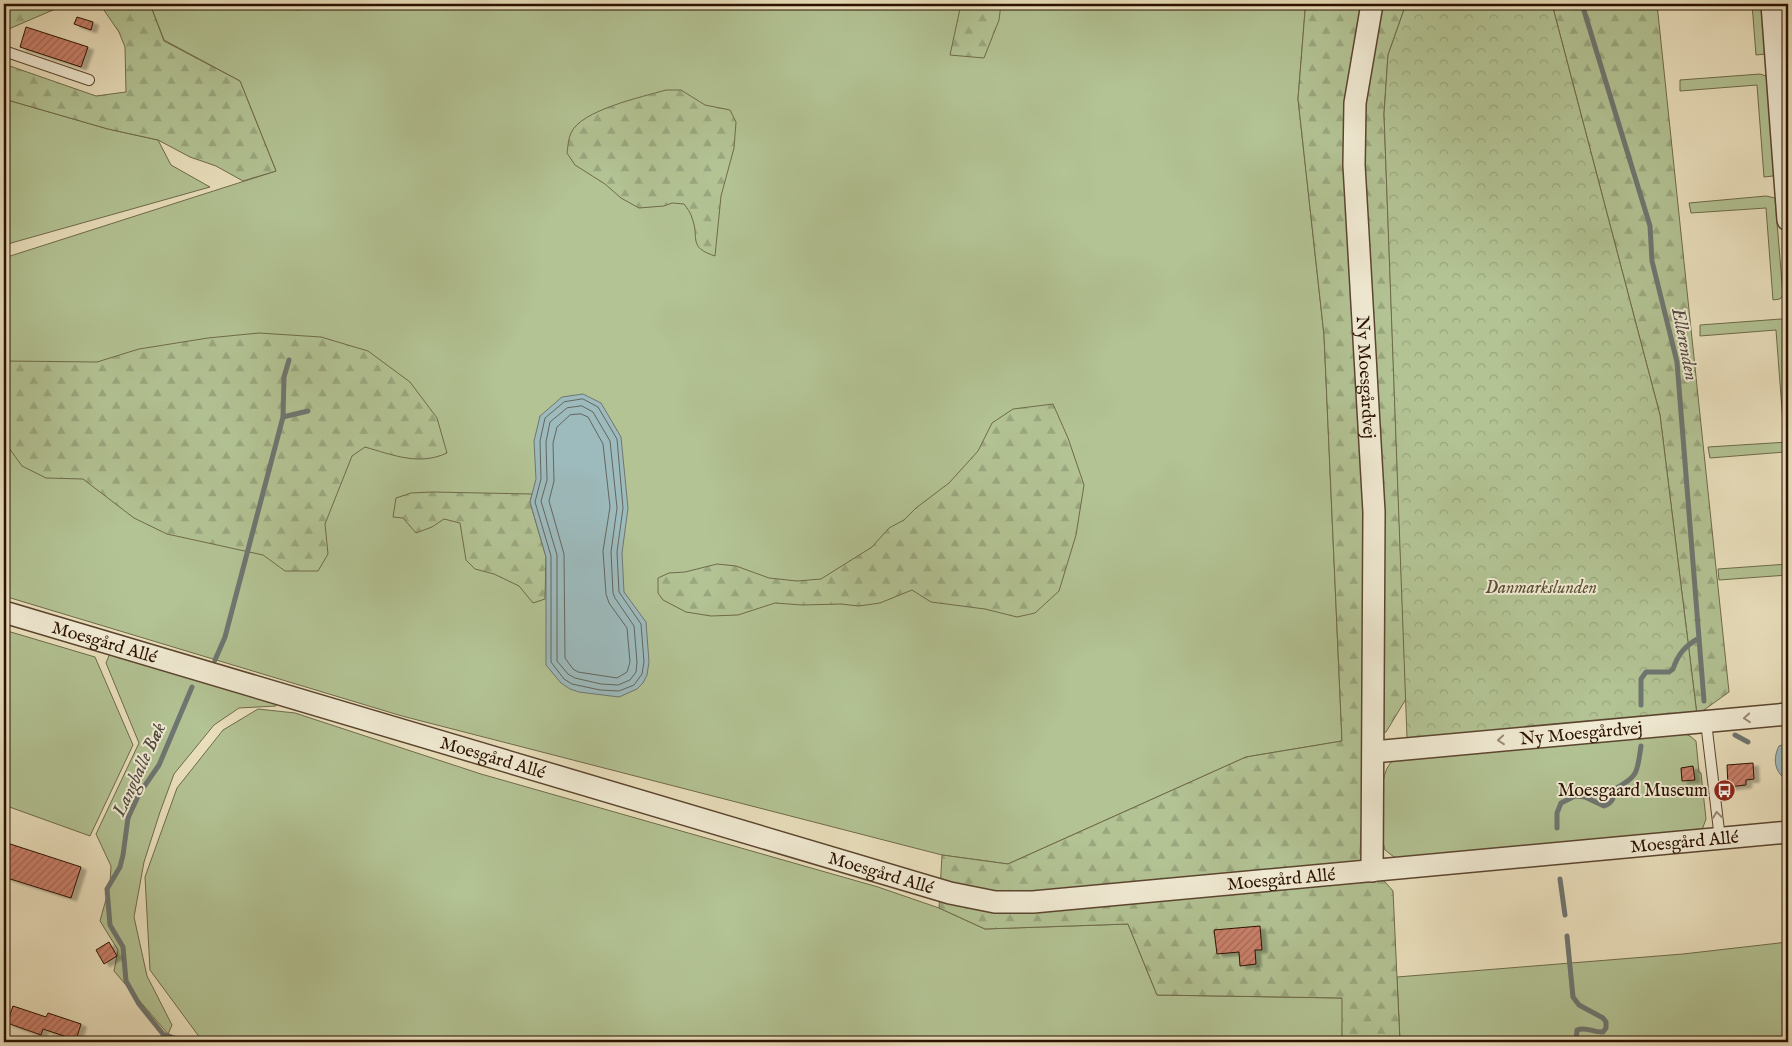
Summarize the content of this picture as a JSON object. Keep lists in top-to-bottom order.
{
  "streets": {
    "street": ["Ny Moesgårdvej", "Moesgård Allé"]
  },
  "crossings": [
    ["Ny Moesgårdvej", "Moesgård Allé"]
  ],
  "water": ["Ellerenden", "Langballe Bæk"],
  "parks": ["Danmarkslunden"],
  "places": {
    "bus stop": ["Moesgaard Museum"]
  }
}
